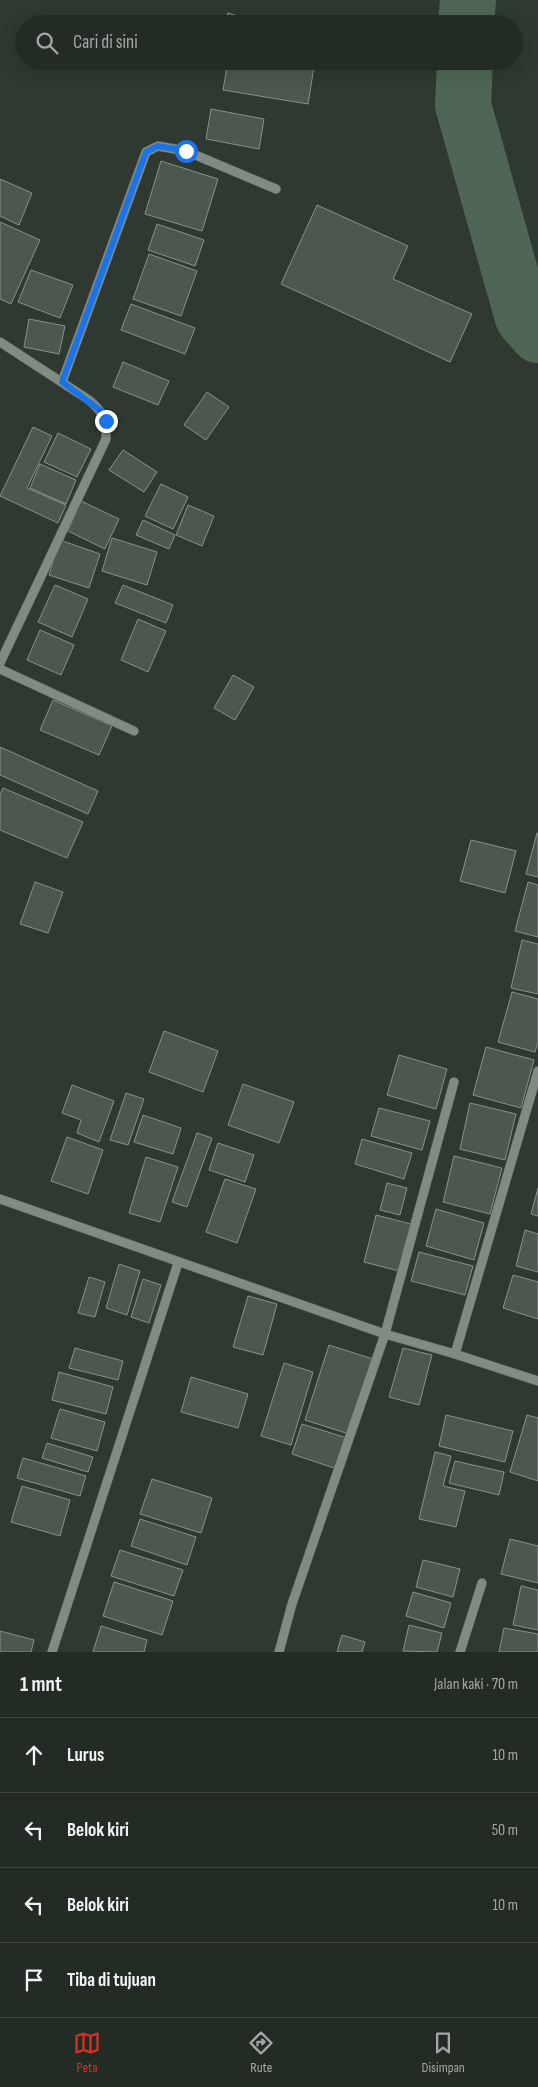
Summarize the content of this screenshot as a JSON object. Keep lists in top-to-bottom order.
{
  "page": {
    "search": "Cari di sini",
    "heading": ["1 mnt", "Jalan kaki · 70 m"],
    "list": [
      ["Lurus", "10 m"],
      ["Belok kiri", "50 m"],
      ["Belok kiri", "10 m"],
      "Tiba di tujuan"
    ],
    "nav": ["Peta", "Rute", "Disimpan"]
  }
}
